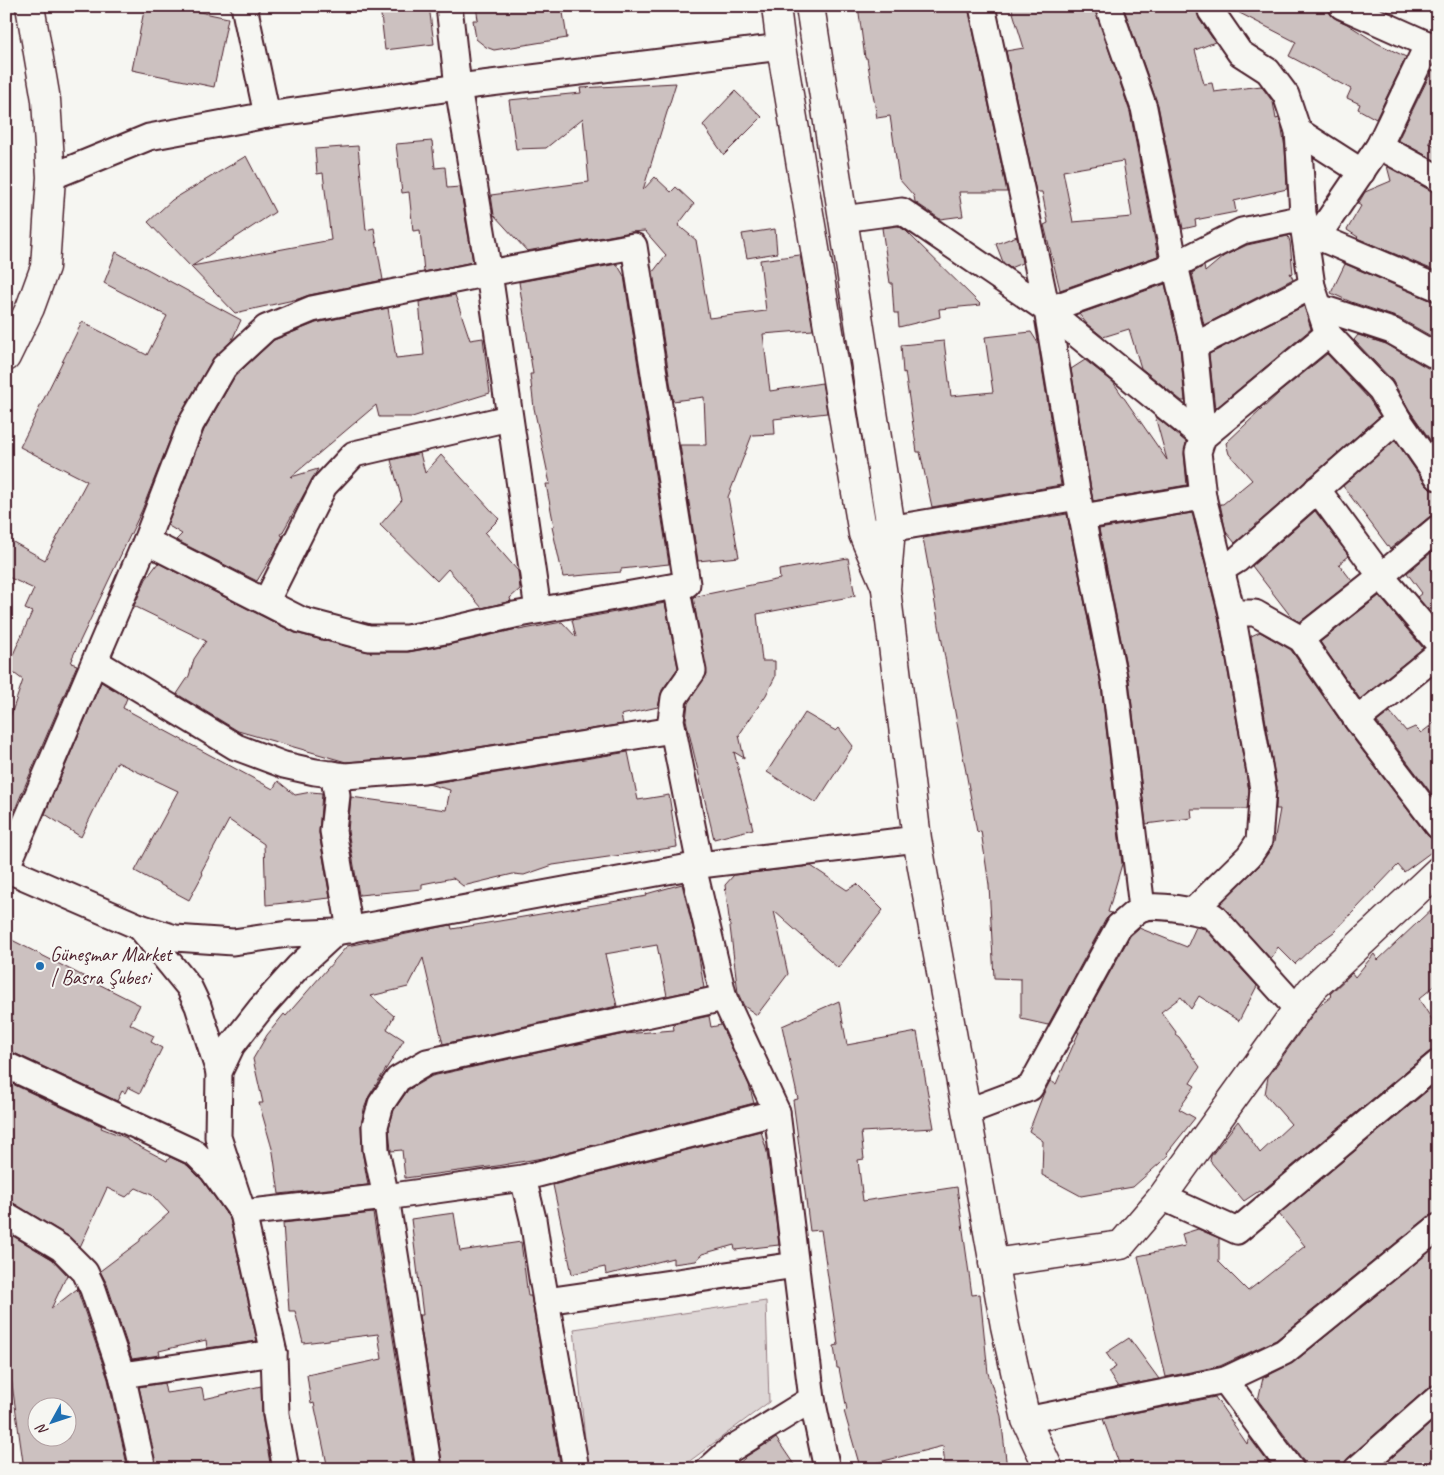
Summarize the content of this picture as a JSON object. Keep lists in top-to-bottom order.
{
  "places": ["Güneşmar Market | Basra Şubesi"],
  "north": "bottom left"
}
